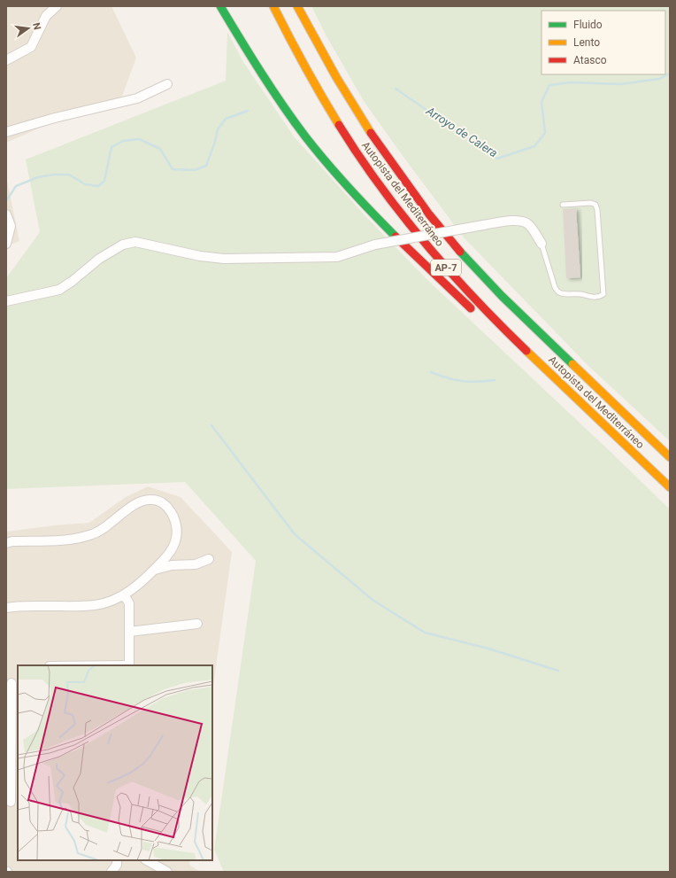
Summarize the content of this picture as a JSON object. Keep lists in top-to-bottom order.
{
  "streets": {
    "highway": ["Autopista del Mediterráneo", "AP-7"]
  },
  "water": ["Arroyo de Calera"],
  "legend": ["Fluido", "Lento", "Atasco"],
  "north": "right"
}
